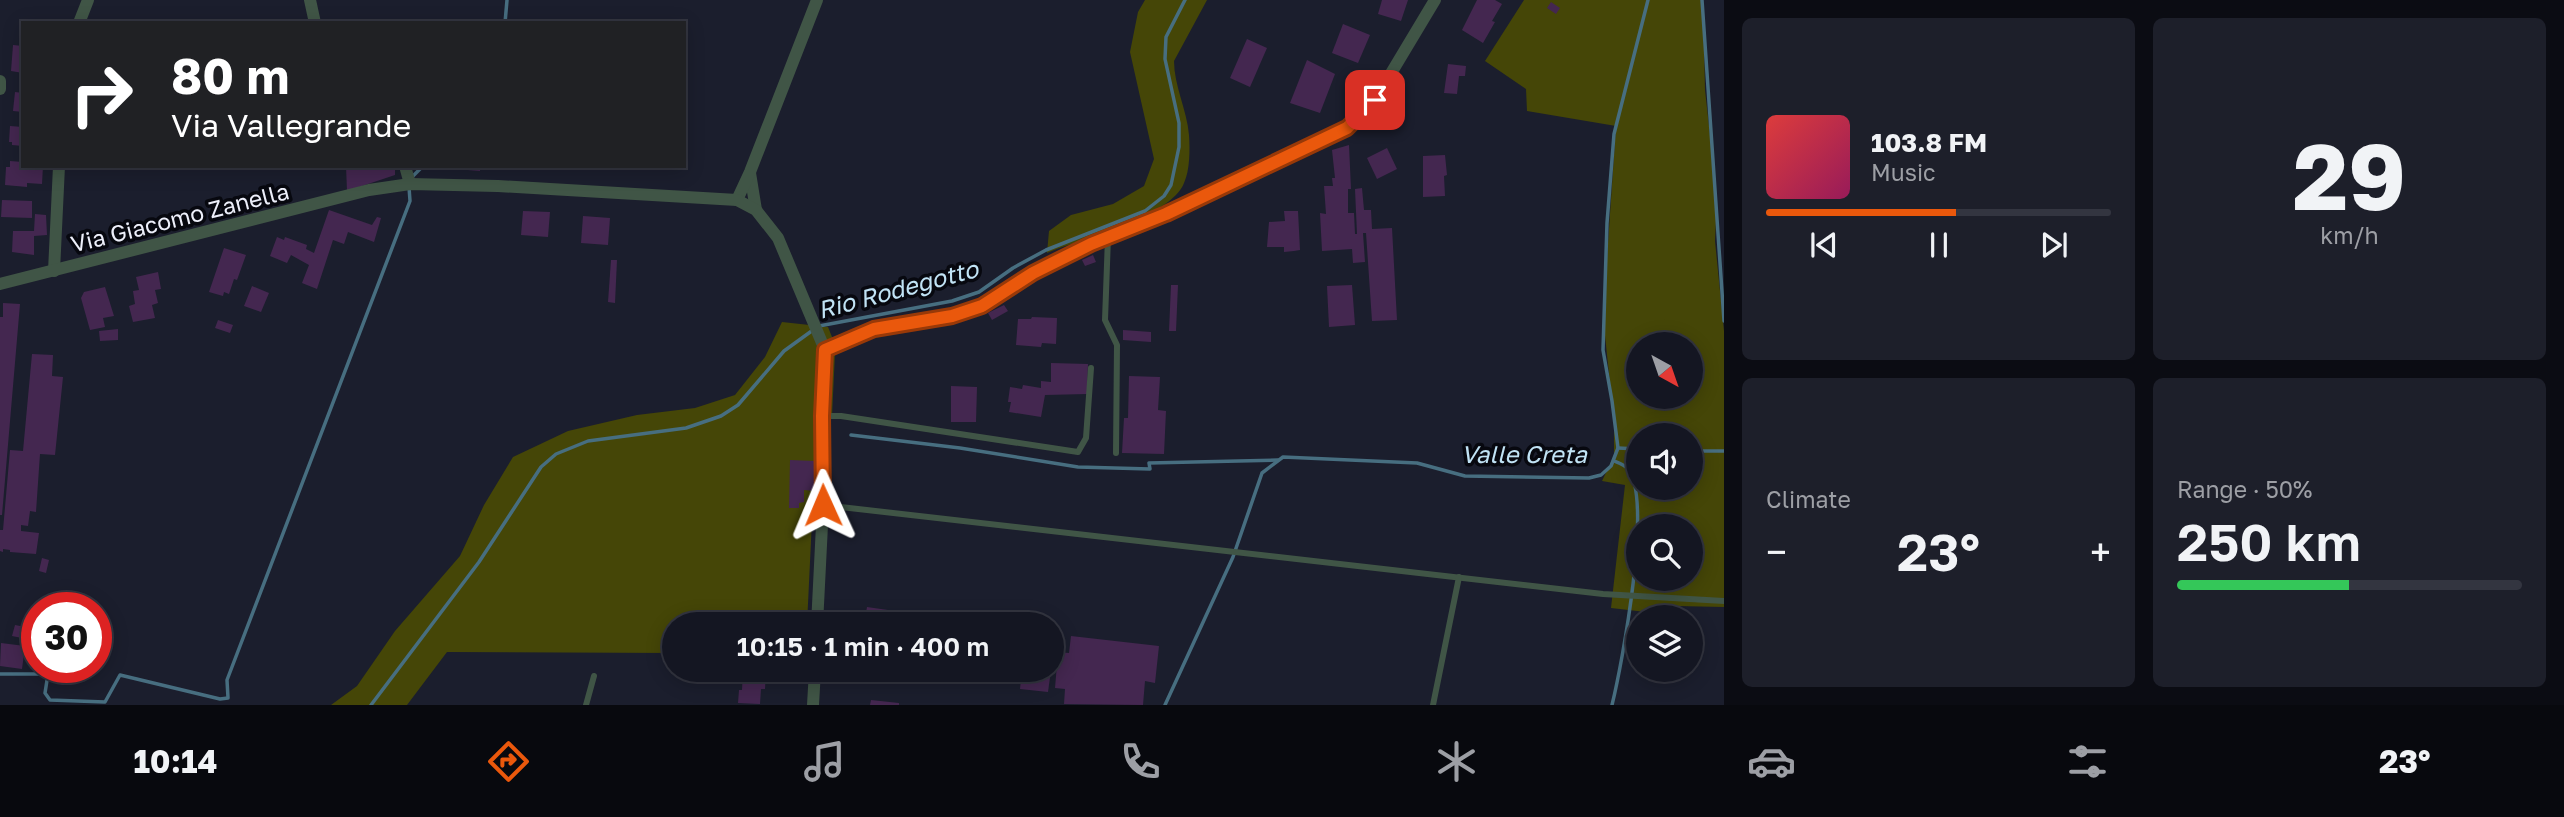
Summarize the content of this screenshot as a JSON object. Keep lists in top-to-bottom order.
{
  "streets": {
    "street": ["Via Giacomo Zanella"]
  },
  "water": ["Rio Rodegotto", "Valle Creta"],
  "north": "bottom right",
  "page": {
    "tile": [
      ["29", "km/h"],
      "Climate",
      ["Range · 50%", "250 km"]
    ],
    "turn": ["80 m", "Via Vallegrande"],
    "song": ["103.8 FM", "Music"],
    "heat": ["−", "23°", "+"],
    "limit": "30",
    "trip": "10:15 · 1 min · 400 m",
    "tabs": ["10:14", "23°"]
  }
}
